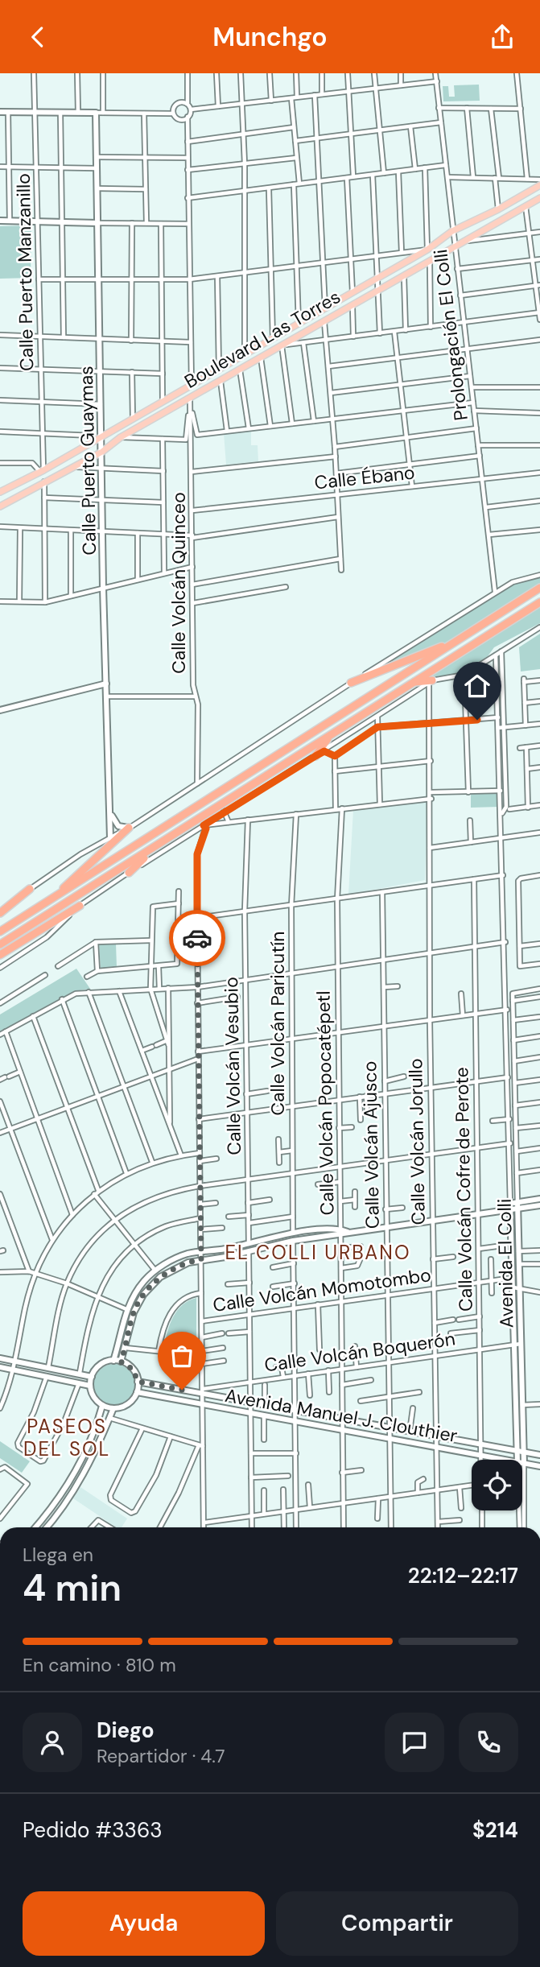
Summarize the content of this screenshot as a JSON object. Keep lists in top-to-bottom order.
{
  "streets": {
    "main road": ["Boulevard Las Torres"],
    "street": [
      "Calle Puerto Manzanillo",
      "Prolongación El Colli",
      "Calle Puerto Guaymas",
      "Calle Ébano",
      "Calle Volcán Quinceo",
      "Calle Volcán Paricutín",
      "Calle Volcán Vesubio",
      "Calle Volcán Popocatépetl",
      "Calle Volcán Jorullo",
      "Calle Volcán Ajusco",
      "Calle Volcán Cofre de Perote",
      "Avenida El Colli",
      "Calle Volcán Momotombo",
      "Calle Volcán Boquerón",
      "Avenida Manuel J. Clouthier"
    ]
  },
  "crossings": [
    ["Calle Puerto Manzanillo", "Boulevard Las Torres"],
    ["Prolongación El Colli", "Boulevard Las Torres"],
    ["Prolongación El Colli", "Calle Ébano"],
    ["Boulevard Las Torres", "Calle Puerto Guaymas"],
    ["Boulevard Las Torres", "Calle Volcán Quinceo"],
    ["Calle Ébano", "Calle Volcán Quinceo"],
    ["Calle Volcán Popocatépetl", "Calle Volcán Momotombo"],
    ["Calle Volcán Popocatépetl", "Calle Volcán Boquerón"],
    ["Calle Volcán Popocatépetl", "Avenida Manuel J. Clouthier"],
    ["Calle Volcán Jorullo", "Calle Volcán Momotombo"],
    ["Calle Volcán Jorullo", "Calle Volcán Boquerón"],
    ["Calle Volcán Jorullo", "Avenida Manuel J. Clouthier"],
    ["Calle Volcán Ajusco", "Calle Volcán Momotombo"],
    ["Calle Volcán Ajusco", "Calle Volcán Boquerón"],
    ["Calle Volcán Ajusco", "Avenida Manuel J. Clouthier"],
    ["Calle Volcán Cofre de Perote", "Calle Volcán Momotombo"],
    ["Calle Volcán Cofre de Perote", "Calle Volcán Boquerón"],
    ["Calle Volcán Cofre de Perote", "Avenida Manuel J. Clouthier"],
    ["Avenida El Colli", "Calle Volcán Momotombo"],
    ["Avenida El Colli", "Calle Volcán Boquerón"],
    ["Avenida El Colli", "Avenida Manuel J. Clouthier"],
    ["Calle Volcán Boquerón", "Avenida Manuel J. Clouthier"]
  ],
  "districts": ["EL COLLI URBANO", "PASEOS DEL SOL"],
  "page": {
    "header": "Munchgo",
    "heading": ["4 min", "Llega en", "22:12–22:17"],
    "panel": [
      "Diego",
      "Repartidor · 4.7",
      "Pedido #3363",
      "$214"
    ],
    "bar": "En camino · 810 m",
    "buttons": ["Ayuda", "Compartir"]
  }
}
